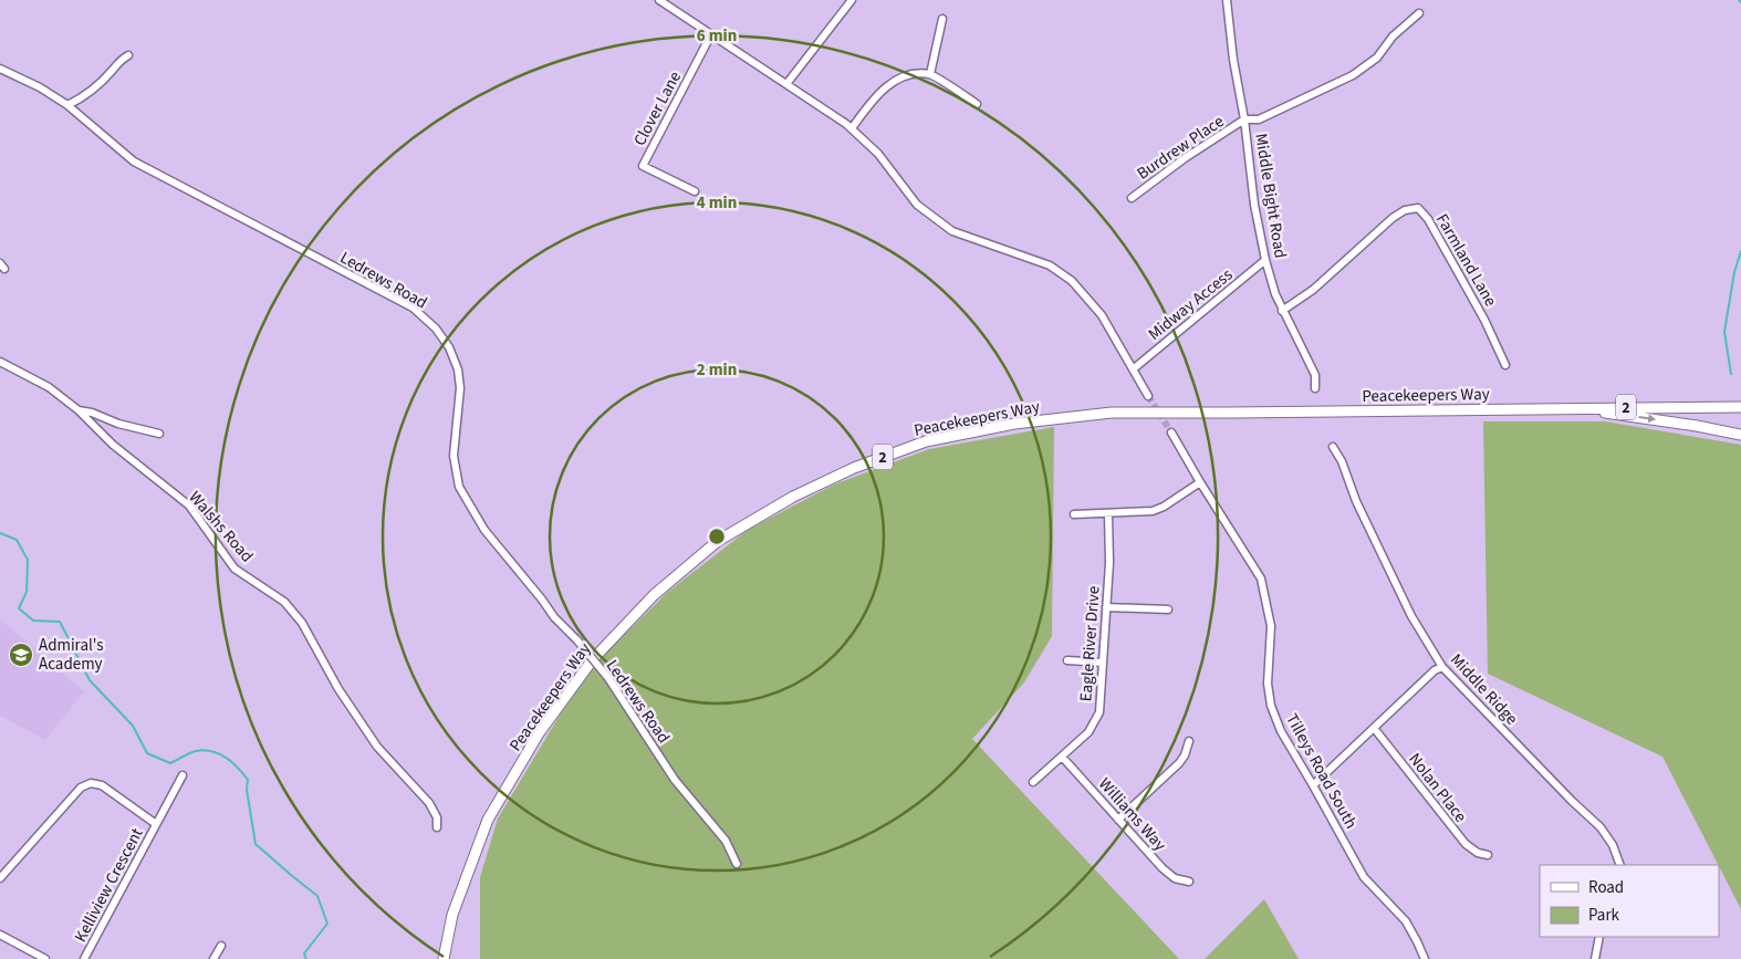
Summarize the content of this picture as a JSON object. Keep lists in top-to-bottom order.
{
  "streets": {
    "highway": ["Peacekeepers Way", "2"],
    "street": [
      "Clover Lane",
      "Burdrew Place",
      "Middle Bight Road",
      "Farmland Lane",
      "Ledrews Road",
      "Midway Access",
      "Walshs Road",
      "Eagle River Drive",
      "Middle Ridge",
      "Tilleys Road South",
      "Nolan Place",
      "Williams Way",
      "Kelliview Crescent"
    ]
  },
  "crossings": [
    ["Burdrew Place", "Middle Bight Road"],
    ["Middle Bight Road", "Farmland Lane"],
    ["Middle Bight Road", "Midway Access"],
    ["Eagle River Drive", "Williams Way"]
  ],
  "places": {
    "school or university": ["Admiral's Academy"]
  },
  "legend": ["Road", "Park"],
  "rings": ["6 min", "4 min", "2 min"]
}
